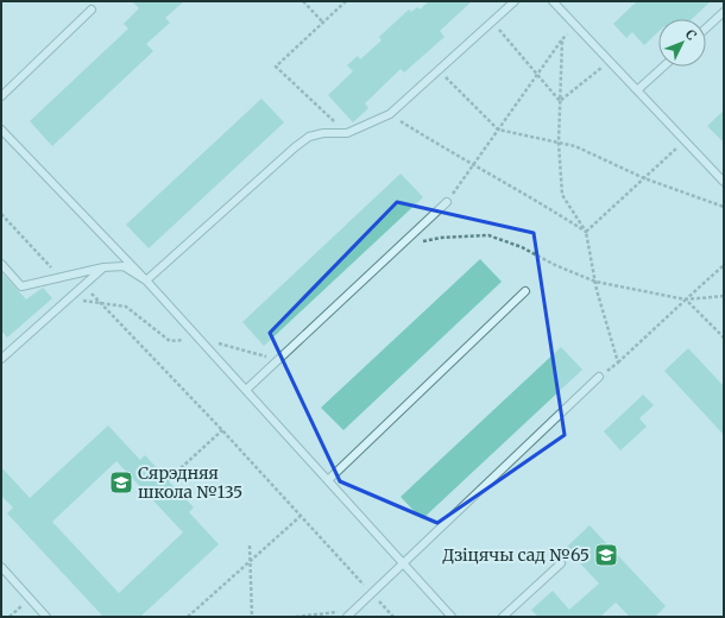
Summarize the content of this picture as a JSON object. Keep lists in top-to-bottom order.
{
  "places": {
    "school or university": ["Сярэдняя школа №135", "Дзіцячы сад №65"]
  },
  "north": "top right"
}
